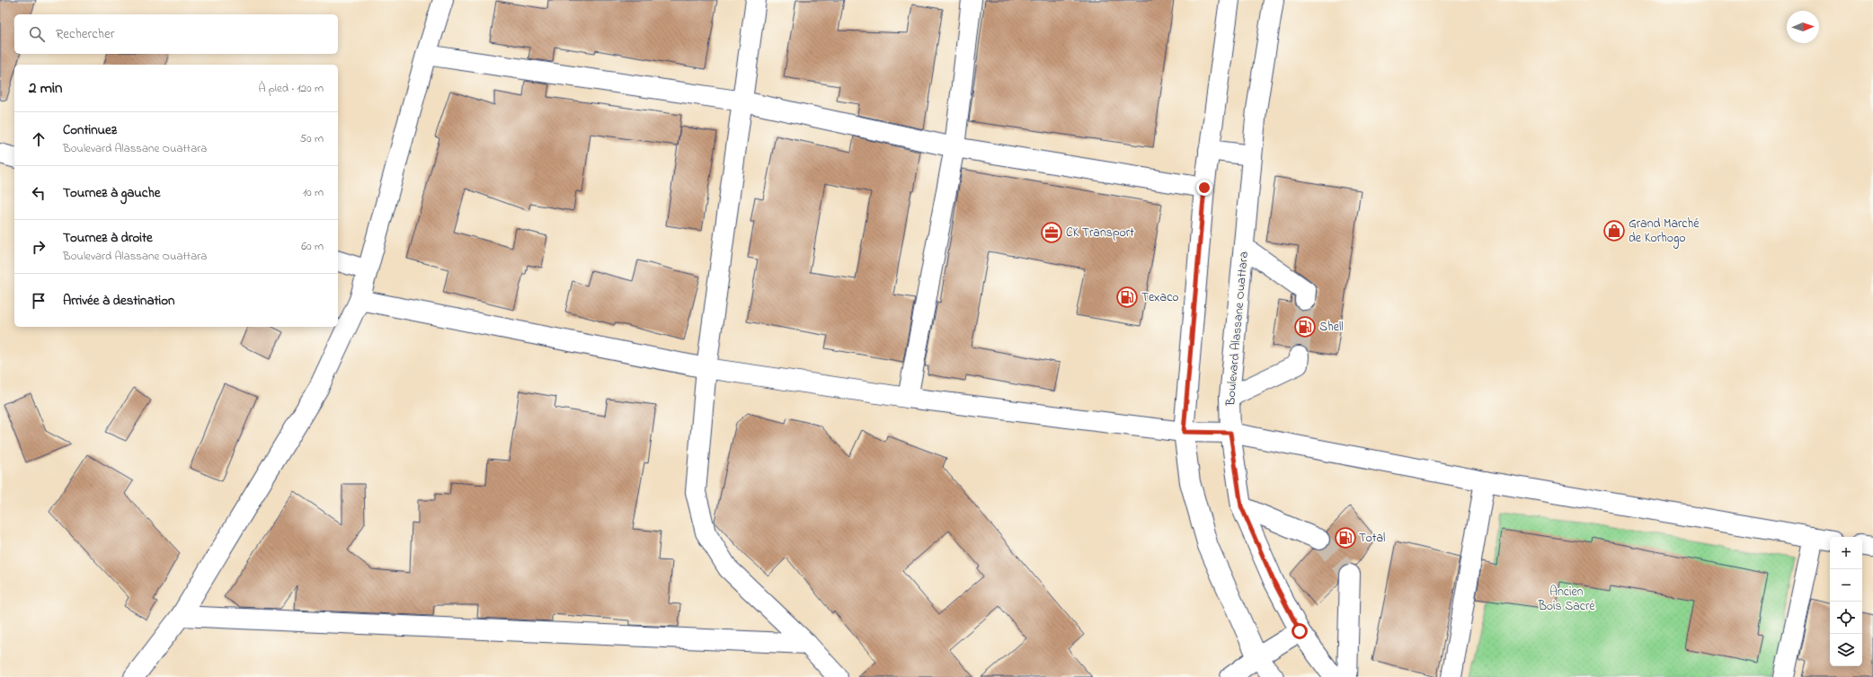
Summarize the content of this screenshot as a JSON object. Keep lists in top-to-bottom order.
{
  "streets": {
    "street": ["Boulevard Alassane Ouattara"]
  },
  "parks": ["Ancien Bois Sacré"],
  "places": {
    "shop": ["Grand Marché de Korhogo"],
    "office": ["CK Transport"],
    "fuel station": ["Texaco", "Shell", "Total"]
  },
  "north": "right",
  "page": {
    "search": "Rechercher",
    "heading": ["2 min", "À pied · 120 m"],
    "list": [
      ["Continuez", "Boulevard Alassane Ouattara", "50 m"],
      ["Tournez à gauche", "10 m"],
      ["Tournez à droite", "Boulevard Alassane Ouattara", "60 m"],
      "Arrivée à destination"
    ],
    "map_buttons": ["+", "−"]
  }
}
